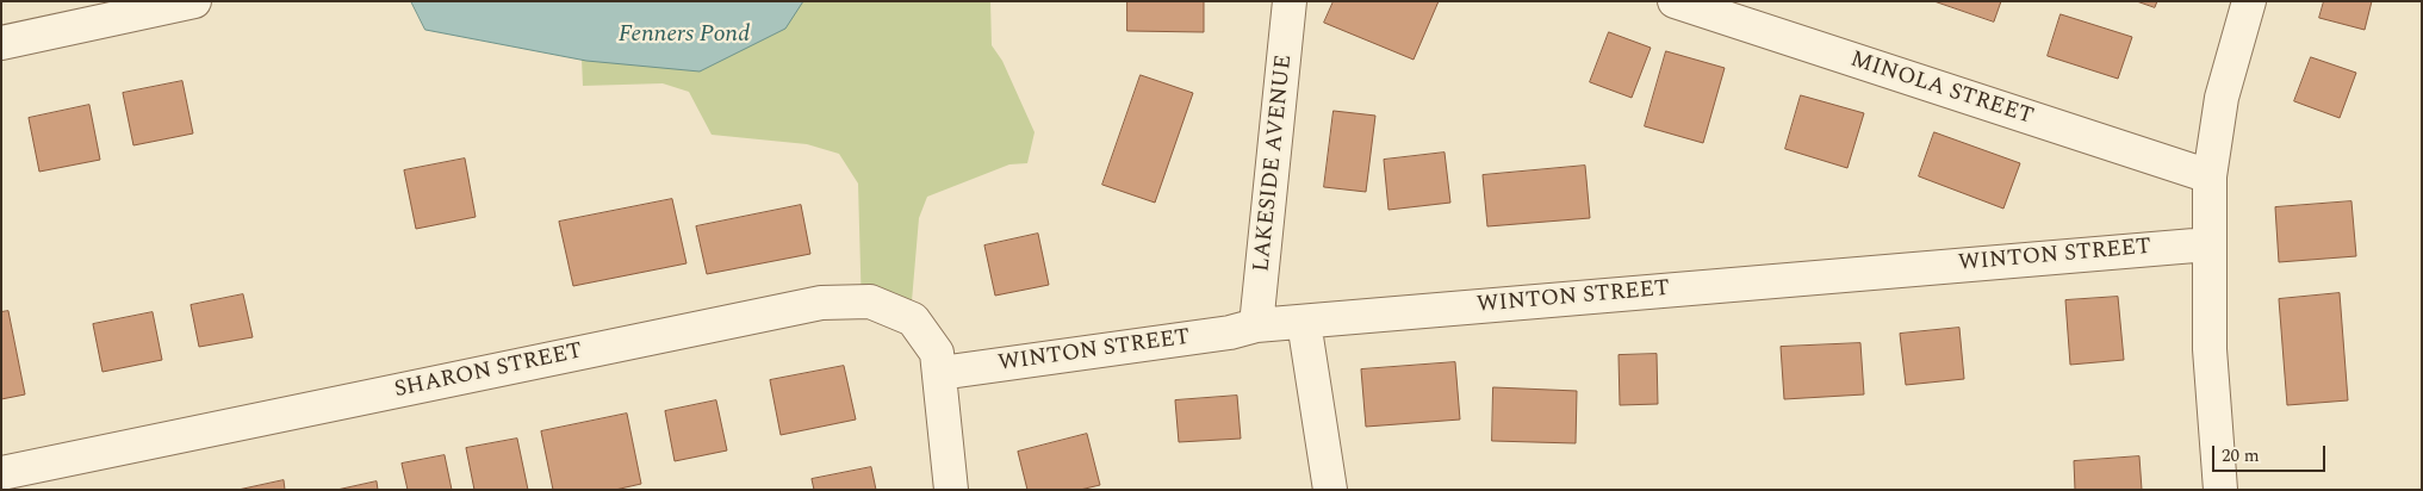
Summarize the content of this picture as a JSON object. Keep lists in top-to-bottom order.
{
  "streets": {
    "street": [
      "MINOLA STREET",
      "LAKESIDE AVENUE",
      "WINTON STREET",
      "SHARON STREET"
    ]
  },
  "crossings": [
    ["LAKESIDE AVENUE", "WINTON STREET"],
    ["WINTON STREET", "SHARON STREET"]
  ],
  "water": ["Fenners Pond"],
  "scale_bar": "20 m"
}
